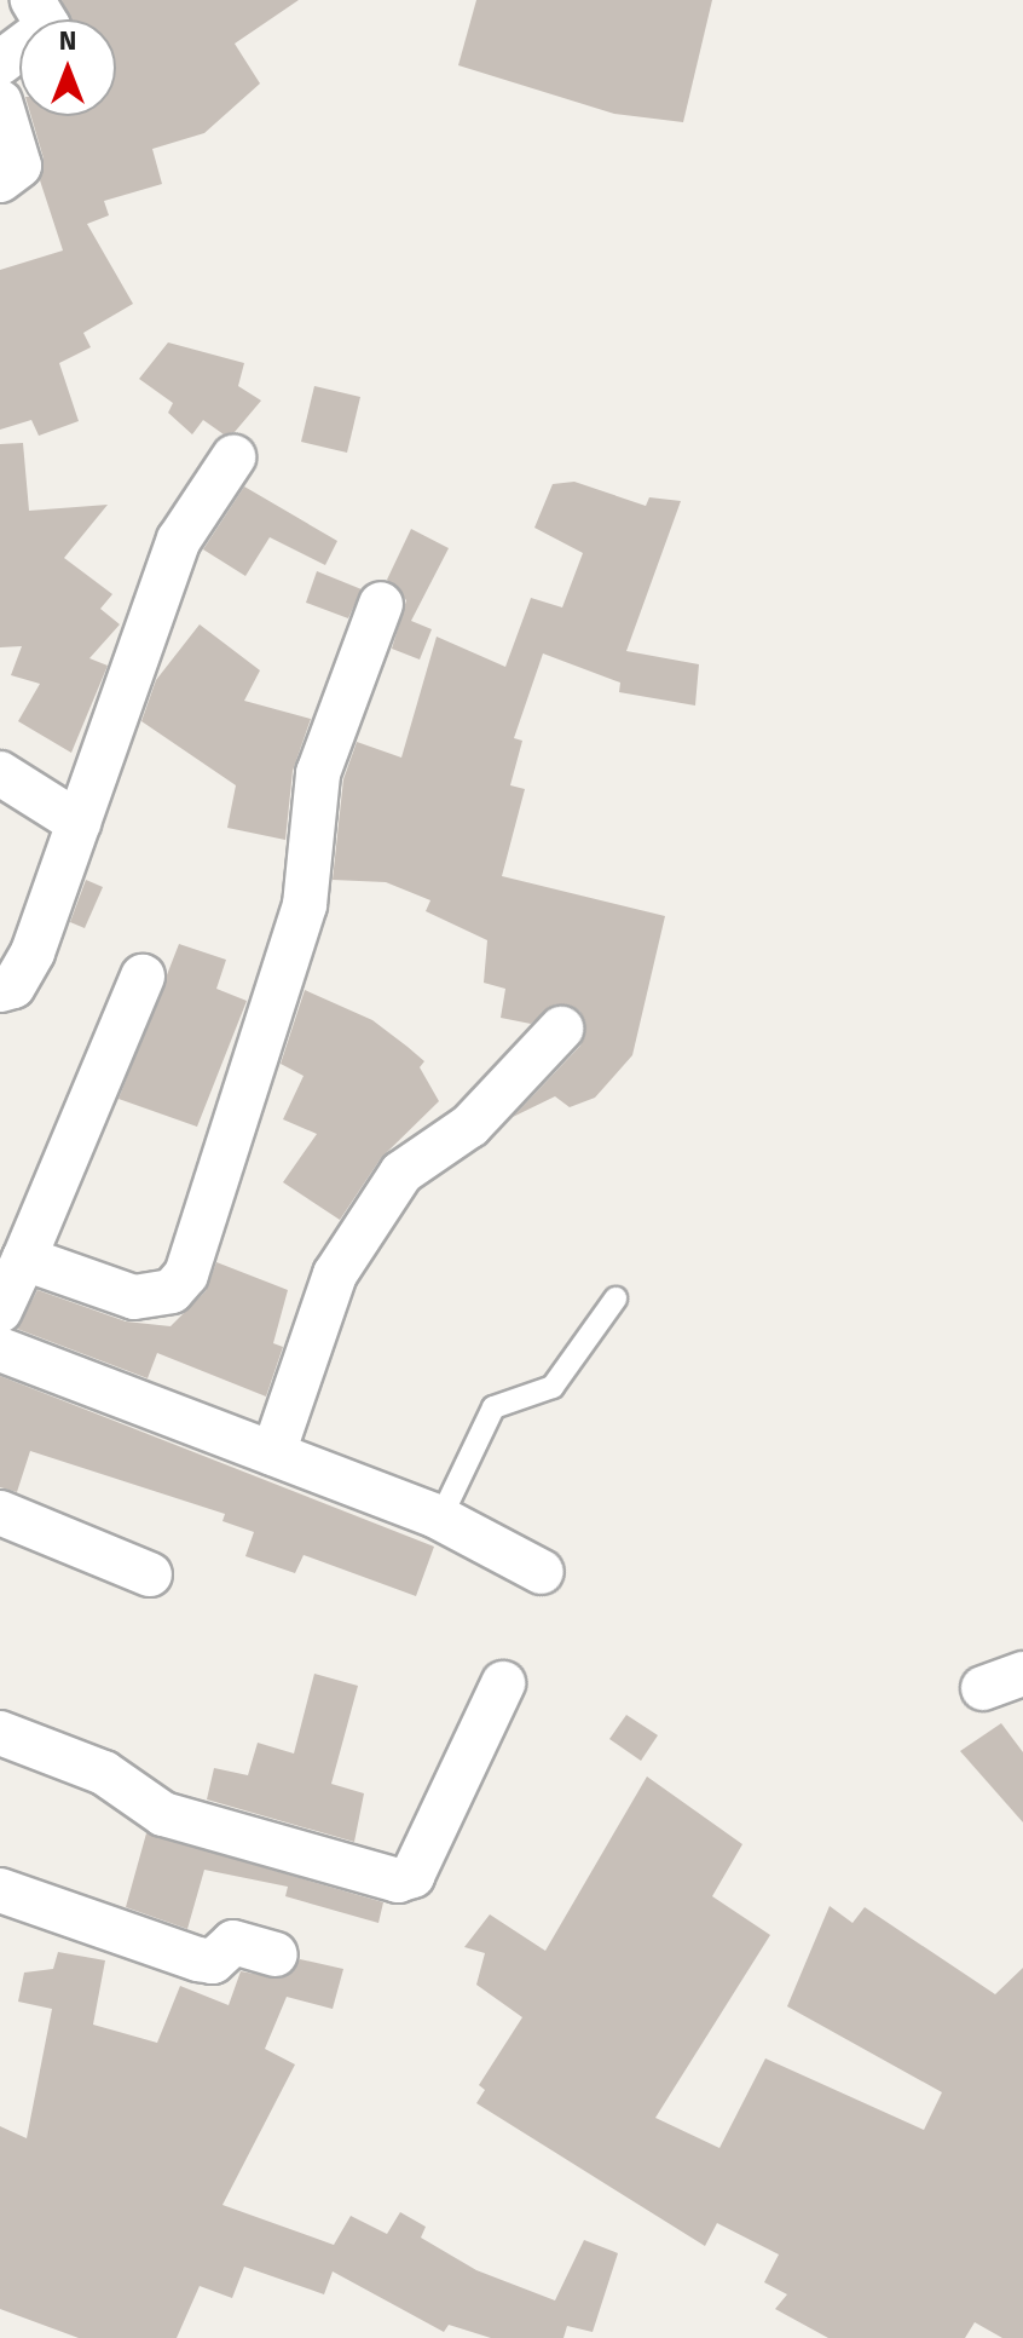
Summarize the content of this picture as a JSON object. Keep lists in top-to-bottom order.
{
  "north": "top"
}
